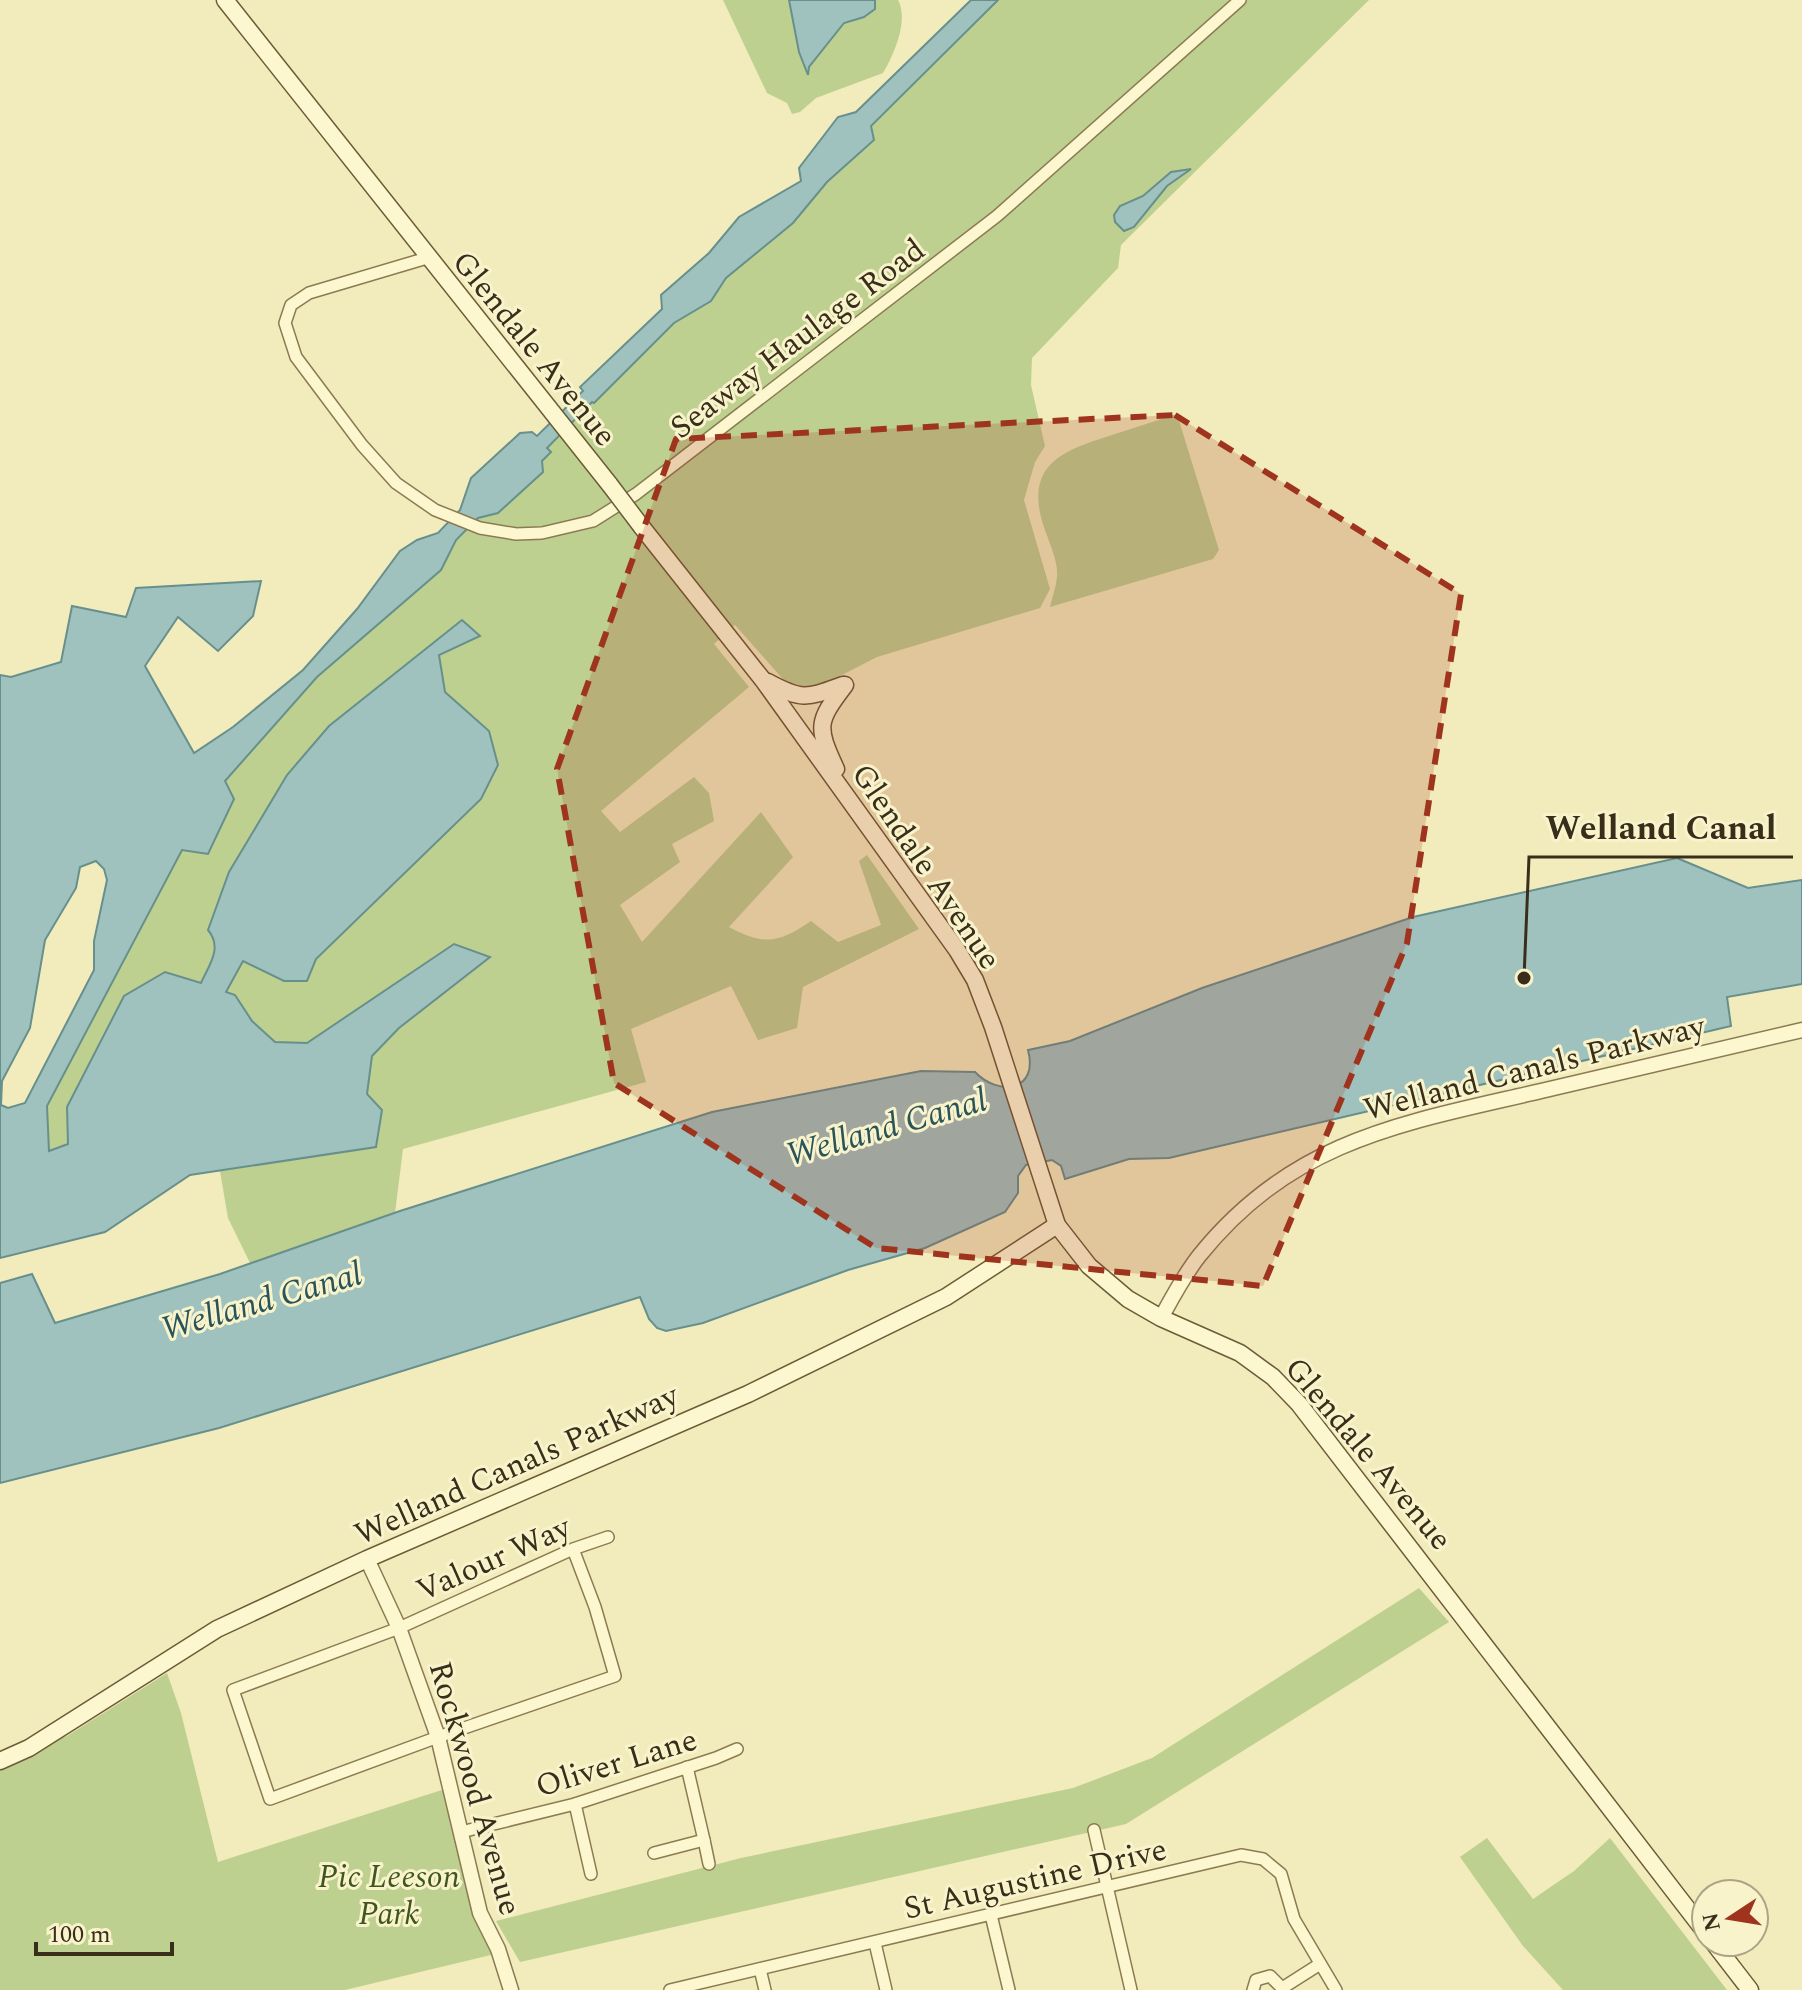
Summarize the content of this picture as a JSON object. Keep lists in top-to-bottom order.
{
  "streets": {
    "main road": ["Glendale Avenue", "Welland Canals Parkway"],
    "street": [
      "Seaway Haulage Road",
      "Valour Way",
      "Oliver Lane",
      "Rockwood Avenue",
      "St Augustine Drive"
    ]
  },
  "crossings": [
    ["Seaway Haulage Road", "Glendale Avenue"],
    ["Glendale Avenue", "Welland Canals Parkway"],
    ["Welland Canals Parkway", "Rockwood Avenue"],
    ["Valour Way", "Rockwood Avenue"],
    ["Oliver Lane", "Rockwood Avenue"]
  ],
  "water": ["Welland Canal"],
  "parks": ["Pic Leeson Park"],
  "places": ["Welland Canal"],
  "scale_bar": "100 m",
  "north": "left"
}
